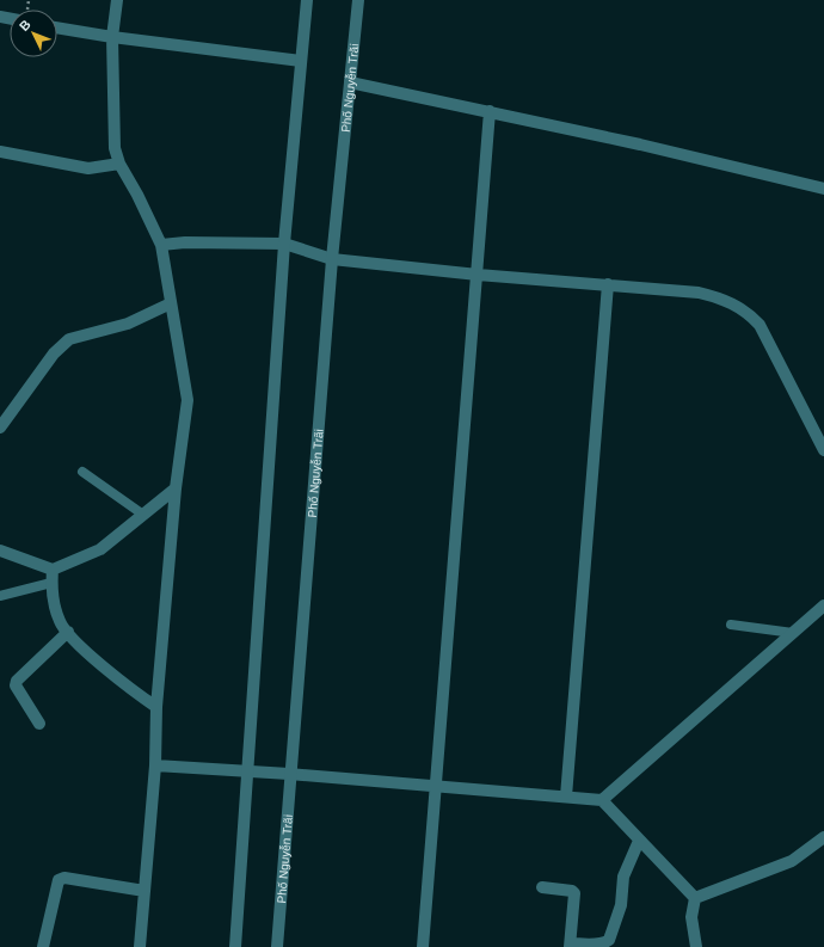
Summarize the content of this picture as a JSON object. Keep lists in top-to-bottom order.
{
  "streets": {
    "street": ["Phố Nguyễn Trãi"]
  },
  "north": "top left"
}
